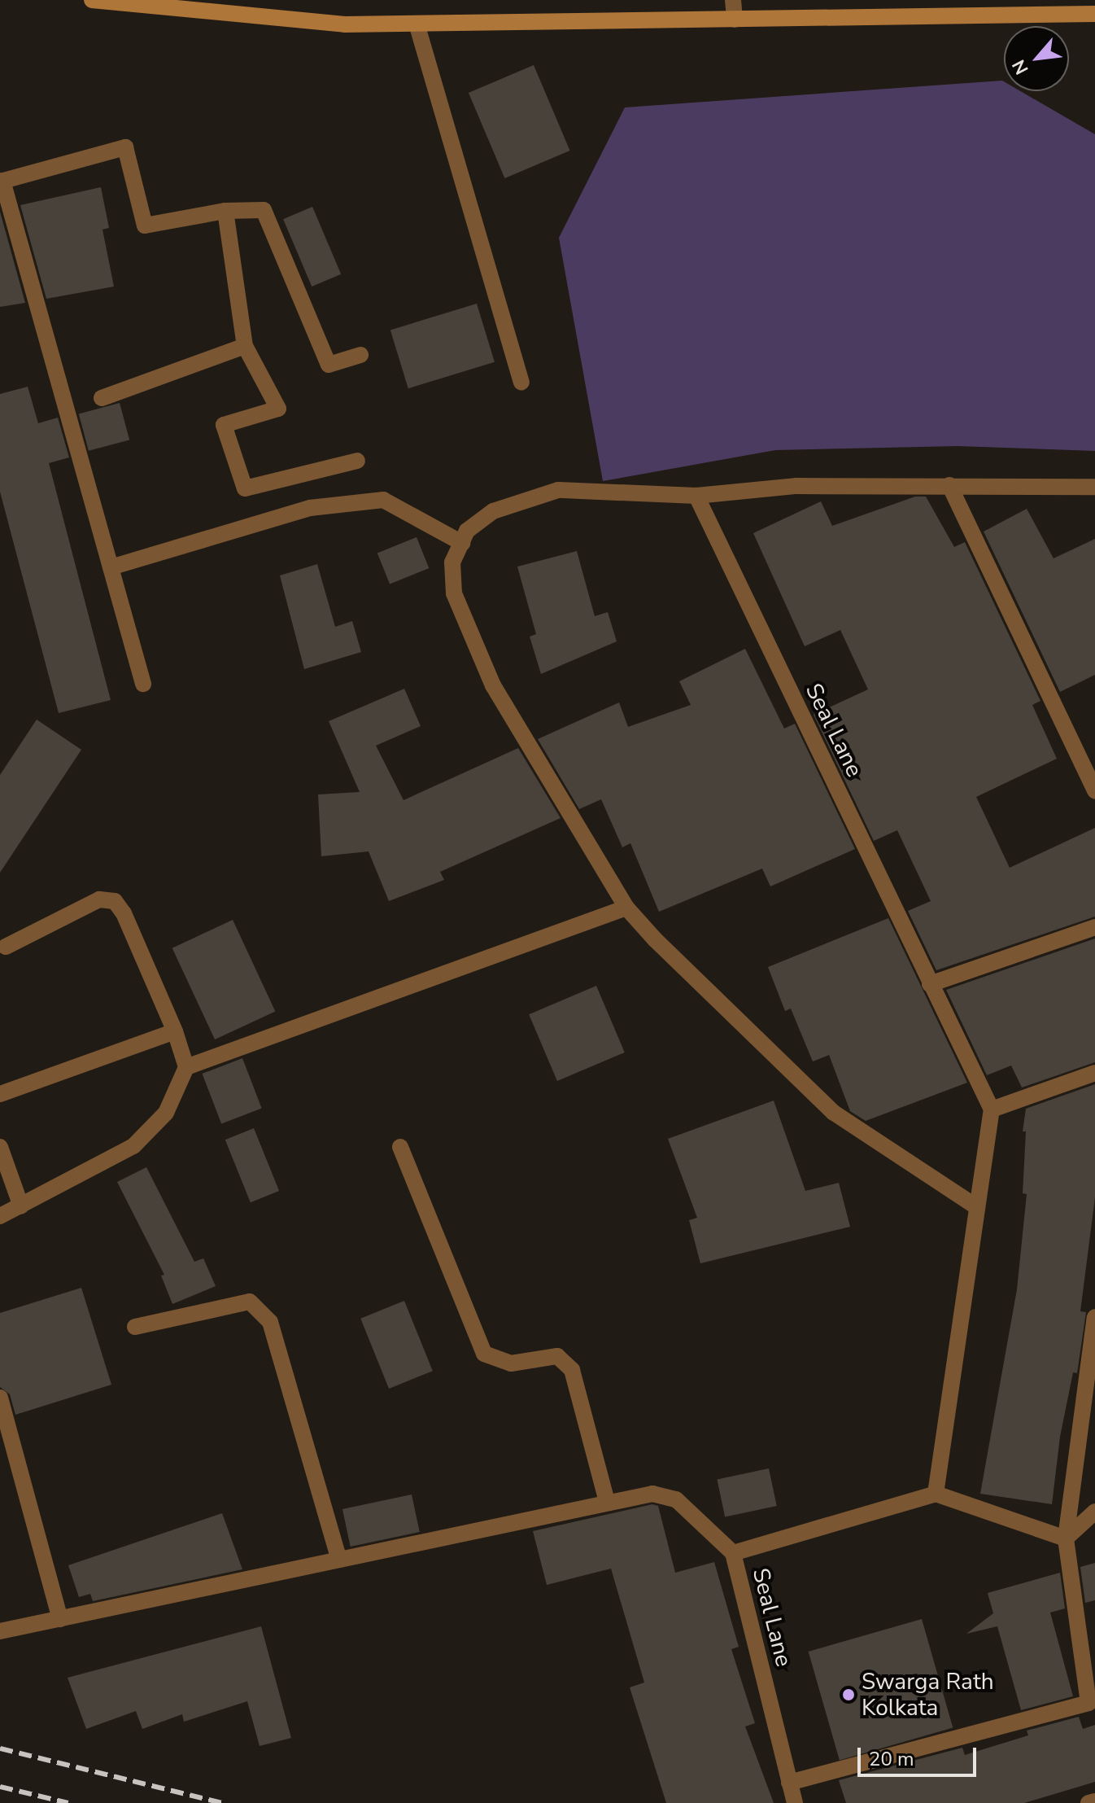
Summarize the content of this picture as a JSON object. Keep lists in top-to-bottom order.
{
  "streets": {
    "street": ["Seal Lane"]
  },
  "places": ["Swarga Rath Kolkata"],
  "scale_bar": "20 m",
  "north": "bottom left"
}
